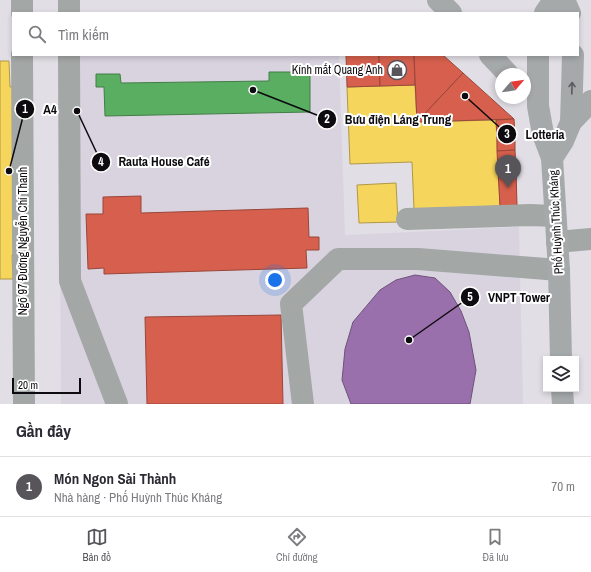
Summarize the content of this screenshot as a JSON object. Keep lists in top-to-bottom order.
{
  "streets": {
    "main road": ["Phố Huỳnh Thúc Kháng"],
    "lane": ["Ngõ 97 Đường Nguyễn Chí Thanh"]
  },
  "places": {
    "shop": ["Kính mắt Quang Anh"],
    "other": [
      "Bưu điện Láng Trung",
      "Lotteria",
      "Rauta House Café",
      "A4",
      "VNPT Tower"
    ]
  },
  "scale_bar": "20 m",
  "north": "top right",
  "page": {
    "search": "Tìm kiếm",
    "pins": "1",
    "scale": "20 m",
    "heading": "Gần đây",
    "list": [
      {
        "mark": "1",
        "name": "Món Ngon Sài Thành",
        "note": "Nhà hàng · Phố Huỳnh Thúc Kháng",
        "value": "70 m"
      }
    ],
    "nav": ["Bản đồ", "Chỉ đường", "Đã lưu"]
  }
}
